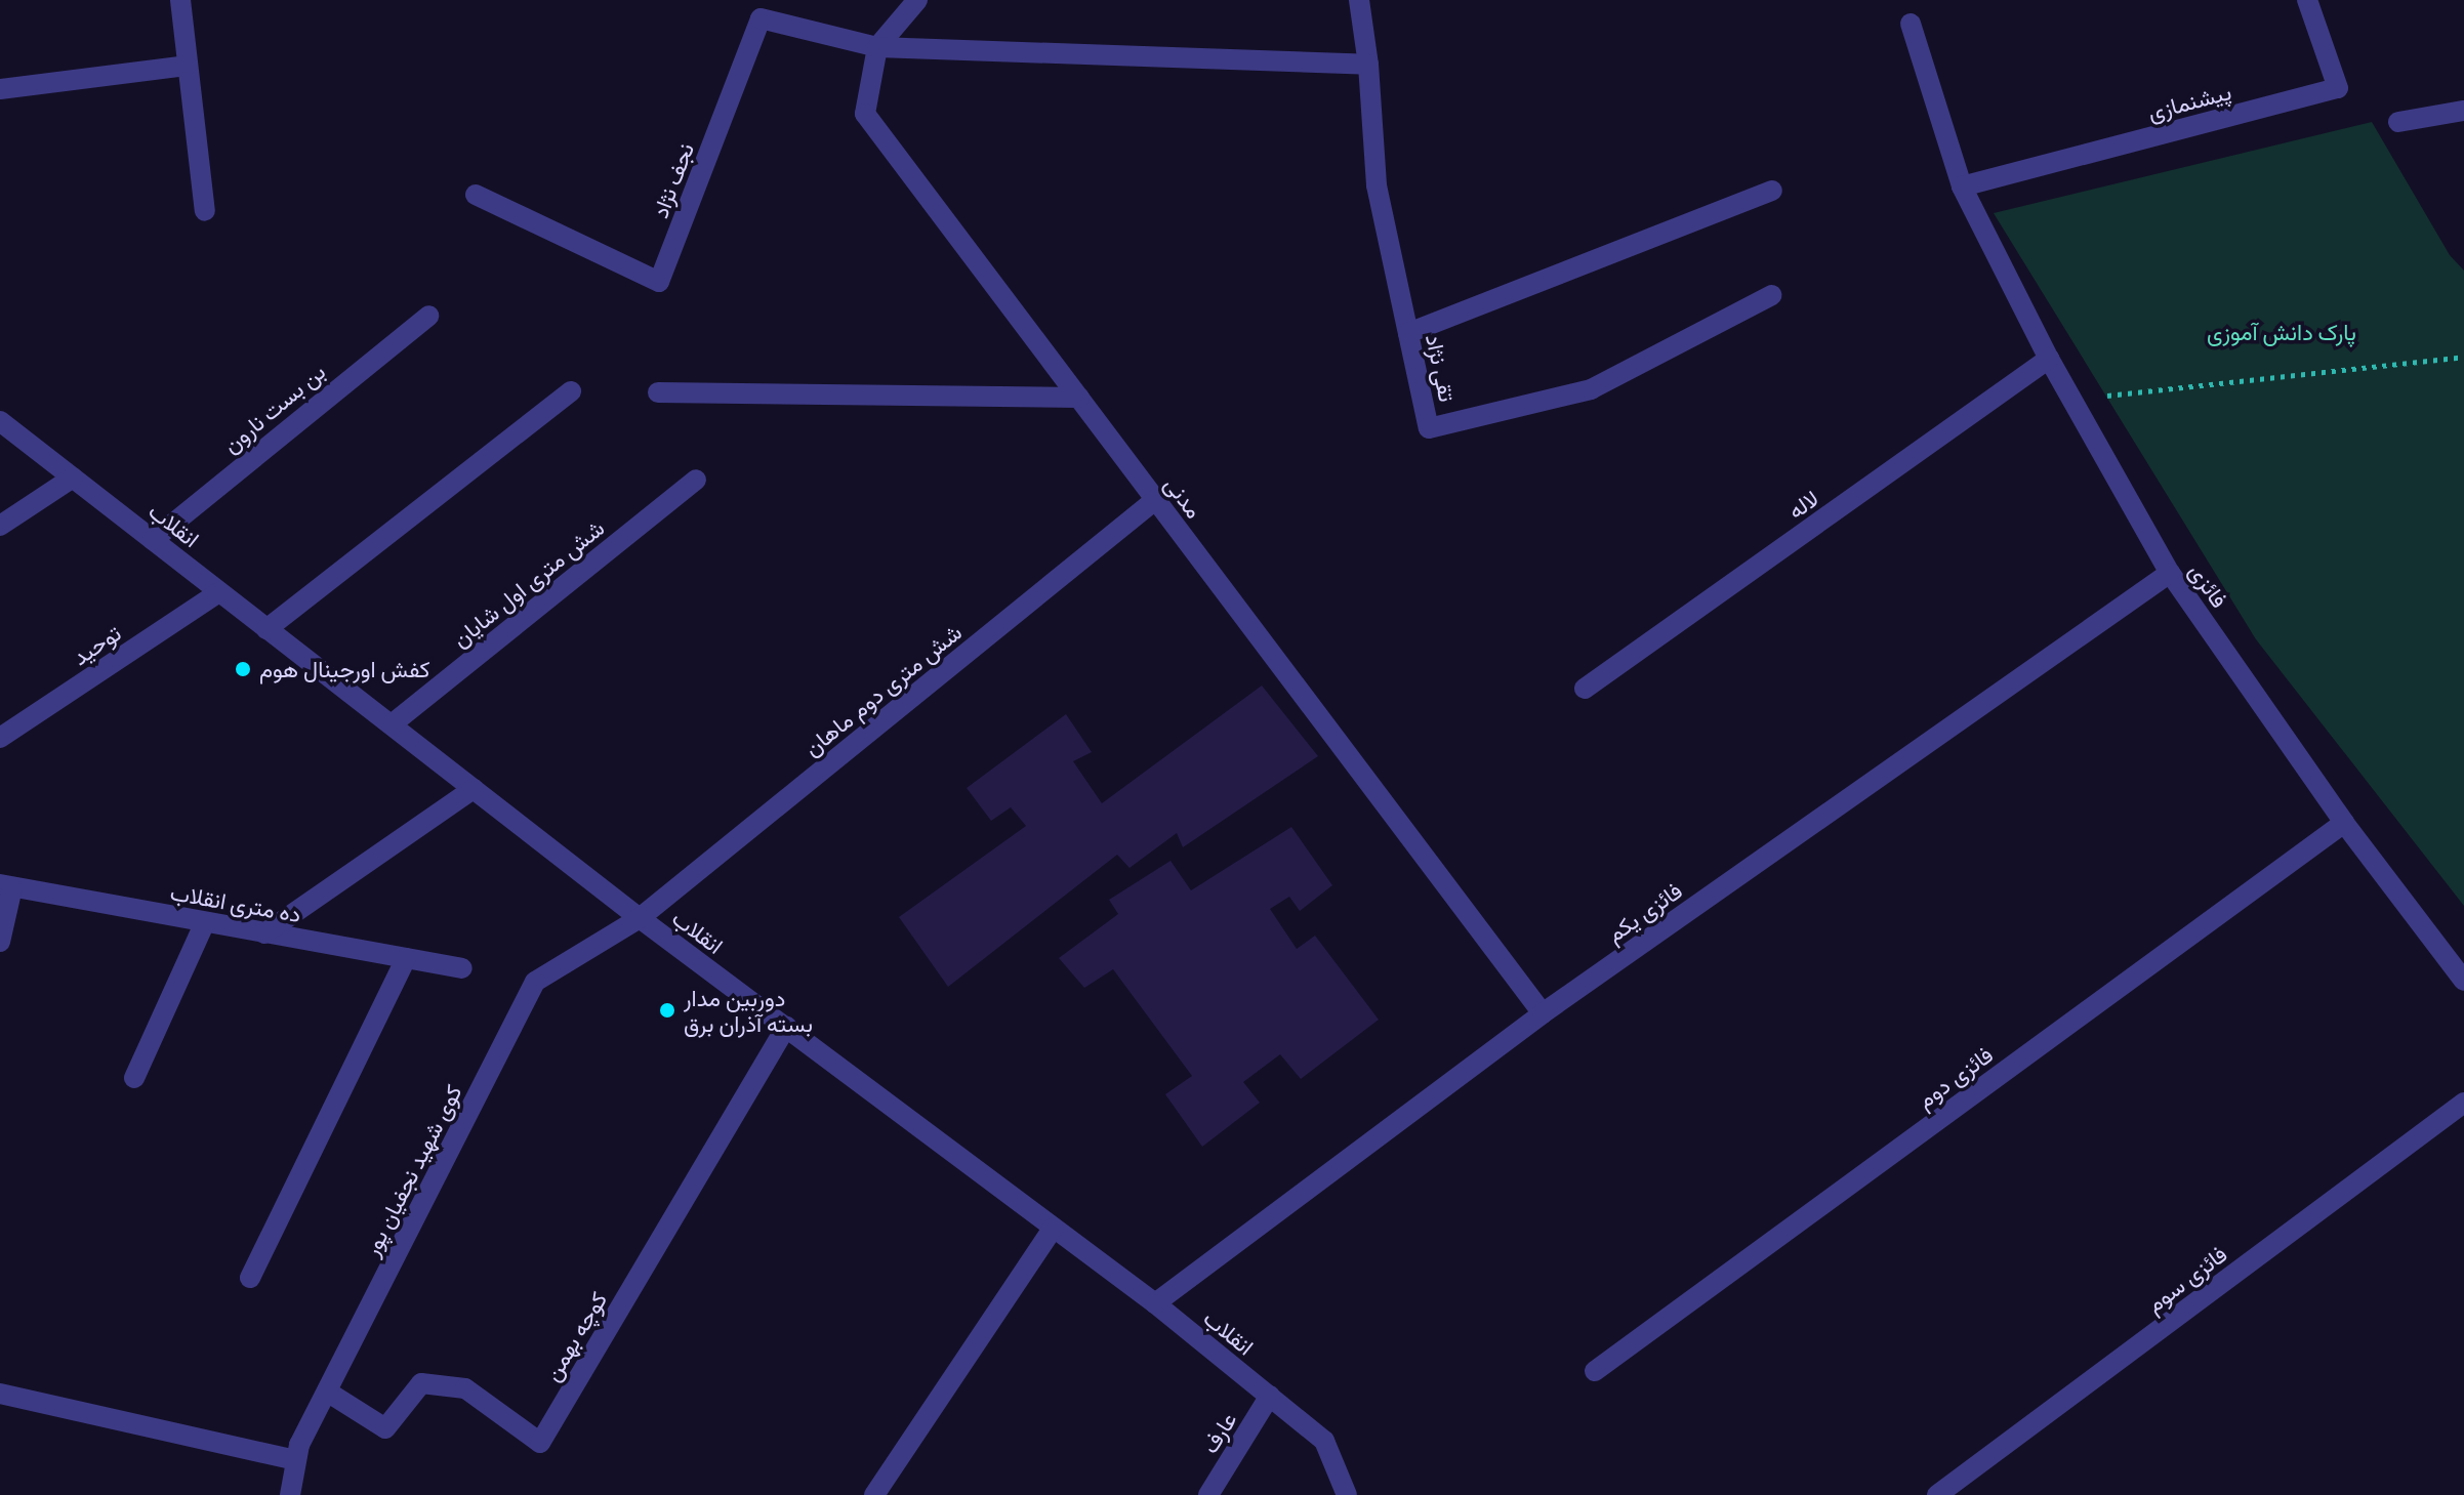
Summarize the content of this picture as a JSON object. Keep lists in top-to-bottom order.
{
  "streets": {
    "street": [
      "پیشنمازی",
      "نجف نژاد",
      "تقی نژاد",
      "بن بست نارون",
      "مدنی",
      "لاله",
      "انقلاب",
      "شش متری اول شایان",
      "فائزی",
      "توحید",
      "شش متری دوم ماهان",
      "ده متری انقلاب",
      "فائزی یکم",
      "فائزی دوم",
      "کوی شهید نجفیان پور",
      "فائزی سوم",
      "کوچه بهمن",
      "عارف"
    ]
  },
  "crossings": [
    ["پیشنمازی", "فائزی"],
    ["نجف نژاد", "مدنی"],
    ["بن بست نارون", "انقلاب"],
    ["مدنی", "شش متری دوم ماهان"],
    ["مدنی", "فائزی یکم"],
    ["لاله", "فائزی"],
    ["انقلاب", "شش متری اول شایان"],
    ["انقلاب", "توحید"],
    ["انقلاب", "شش متری دوم ماهان"],
    ["انقلاب", "فائزی یکم"],
    ["انقلاب", "کوی شهید نجفیان پور"],
    ["انقلاب", "کوچه بهمن"],
    ["انقلاب", "عارف"],
    ["فائزی", "فائزی یکم"],
    ["فائزی", "فائزی دوم"],
    ["شش متری دوم ماهان", "کوی شهید نجفیان پور"],
    ["کوی شهید نجفیان پور", "کوچه بهمن"]
  ],
  "parks": ["پارک دانش آموزی"],
  "places": ["کفش اورجینال هوم", "دوربین مدار بسته آذران برق"]
}
